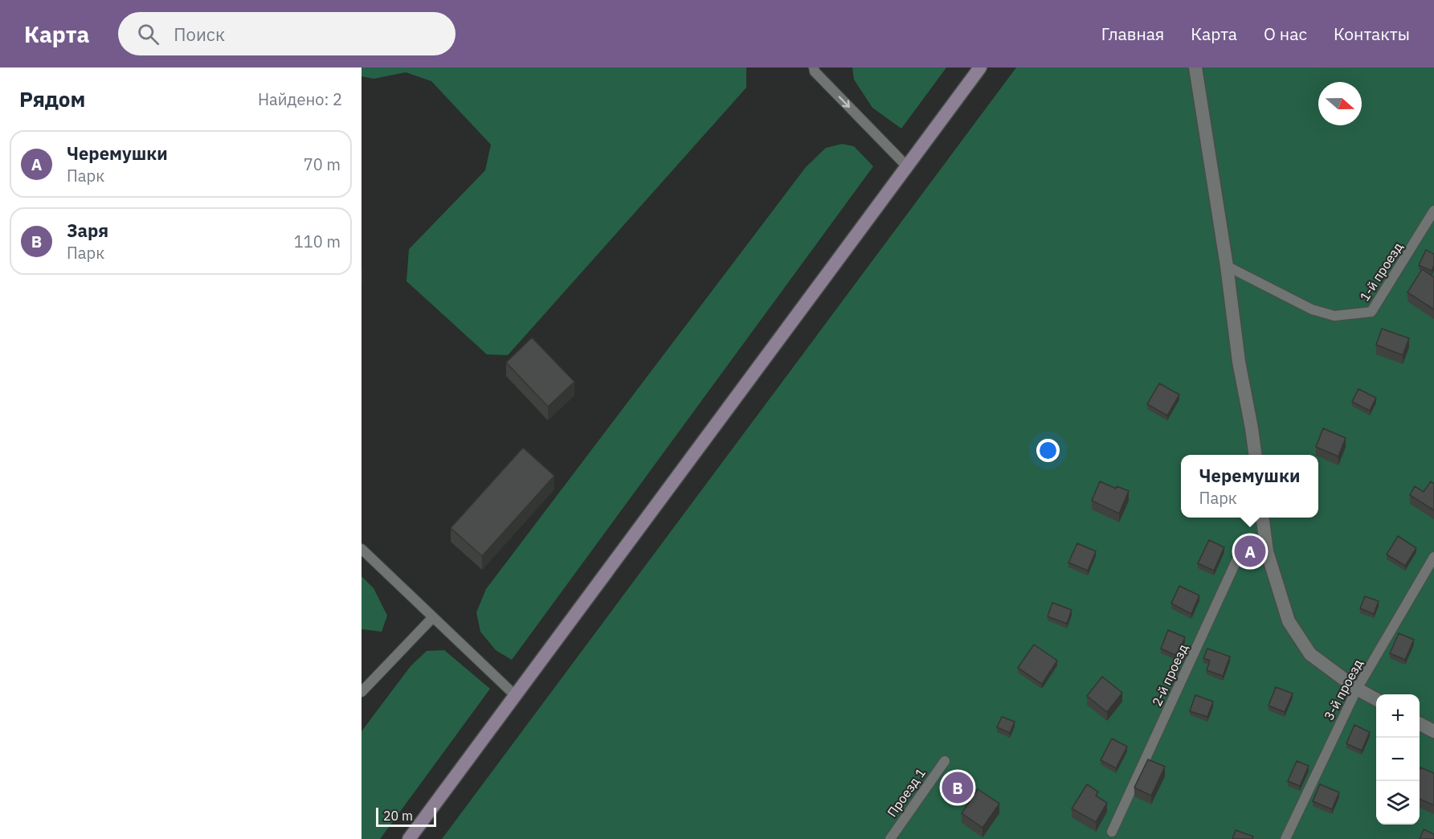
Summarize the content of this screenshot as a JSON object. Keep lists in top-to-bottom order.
{
  "streets": {
    "lane": [
      "1-й проезд",
      "2-й проезд",
      "3-й проезд",
      "Проезд 1"
    ]
  },
  "scale_bar": "20 m",
  "north": "right",
  "page": {
    "header": "Карта",
    "search": "Поиск",
    "nav": [
      "Главная",
      "Карта",
      "О нас",
      "Контакты"
    ],
    "heading": ["Рядом", "Найдено: 2"],
    "list": [
      {
        "mark": "A",
        "name": "Черемушки",
        "note": "Парк",
        "value": "70 m"
      },
      {
        "mark": "B",
        "name": "Заря",
        "note": "Парк",
        "value": "110 m"
      }
    ],
    "popup": ["Черемушки", "Парк"],
    "pins": ["A", "B"],
    "map_buttons": ["+", "−"],
    "scale": "20 m"
  }
}
